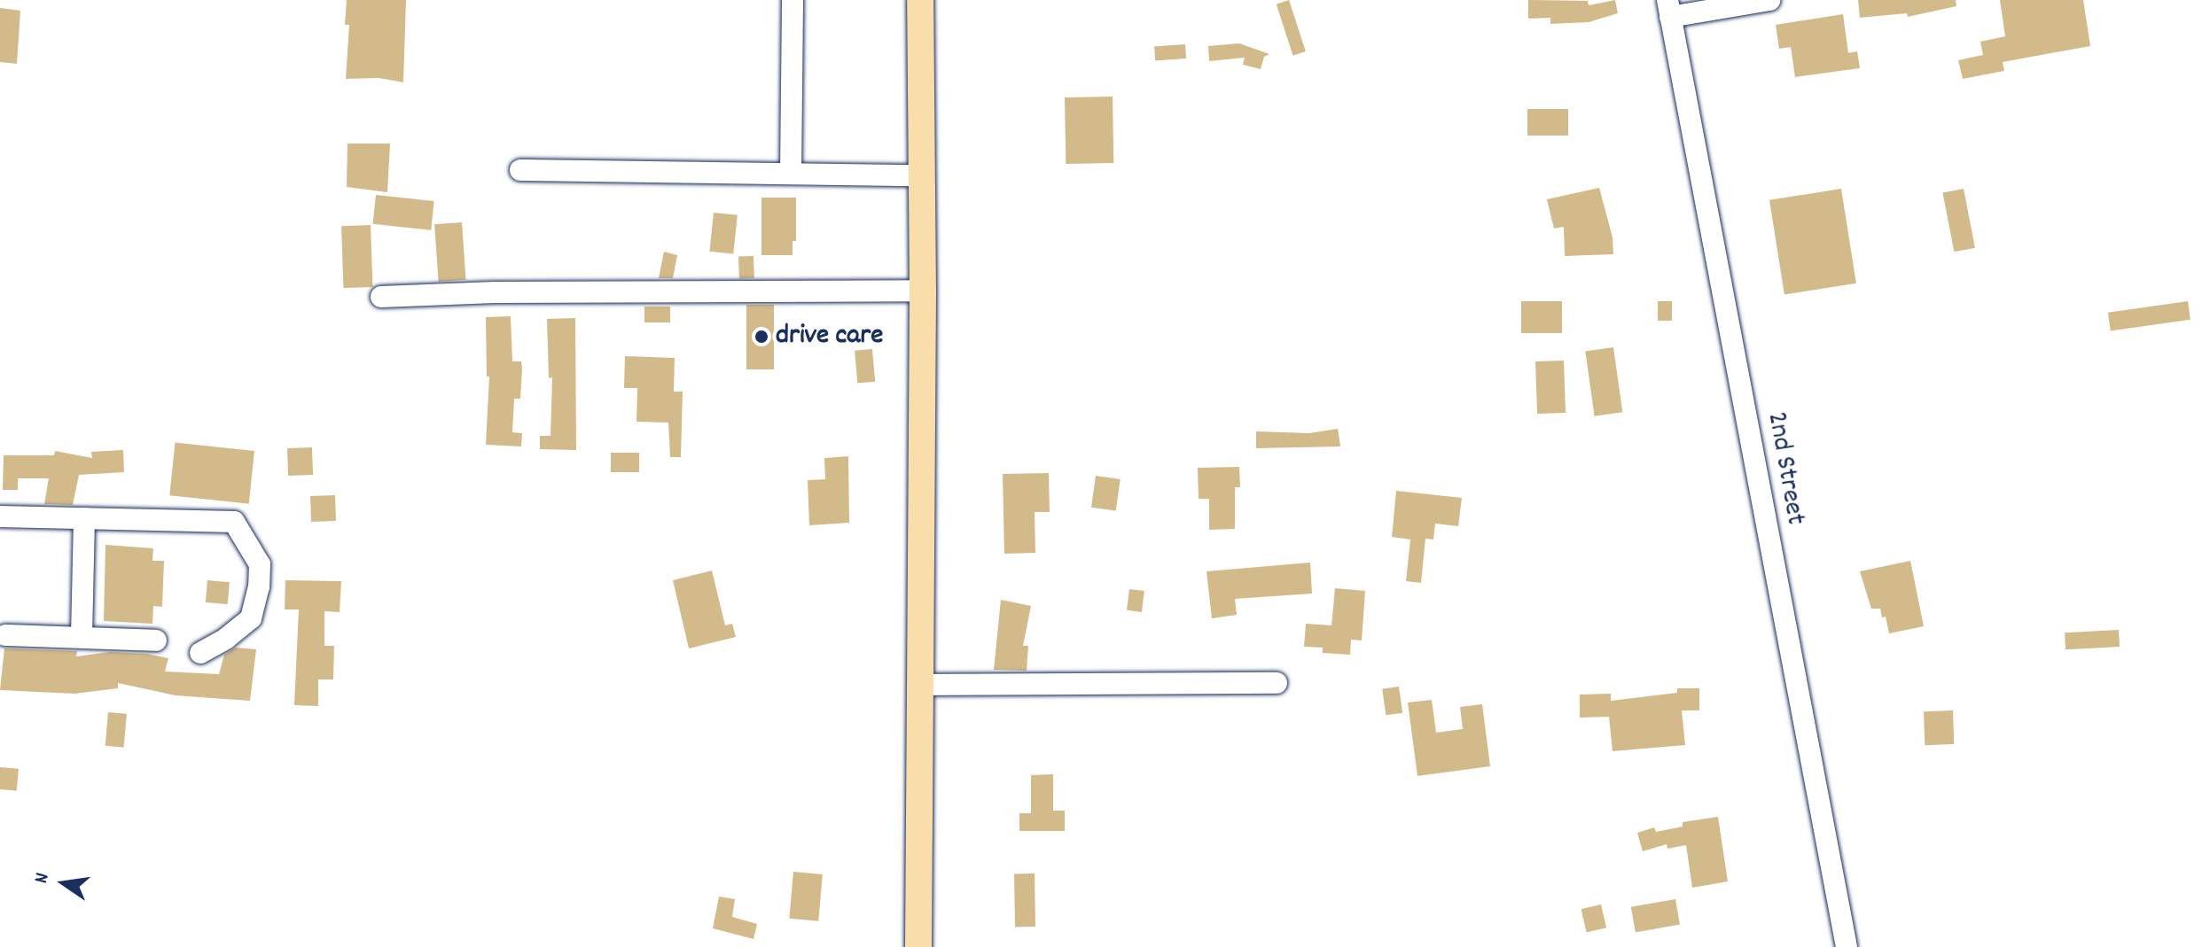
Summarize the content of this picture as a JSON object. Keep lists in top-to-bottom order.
{
  "streets": {
    "street": ["2nd Street"]
  },
  "places": ["drive care"],
  "north": "left"
}
